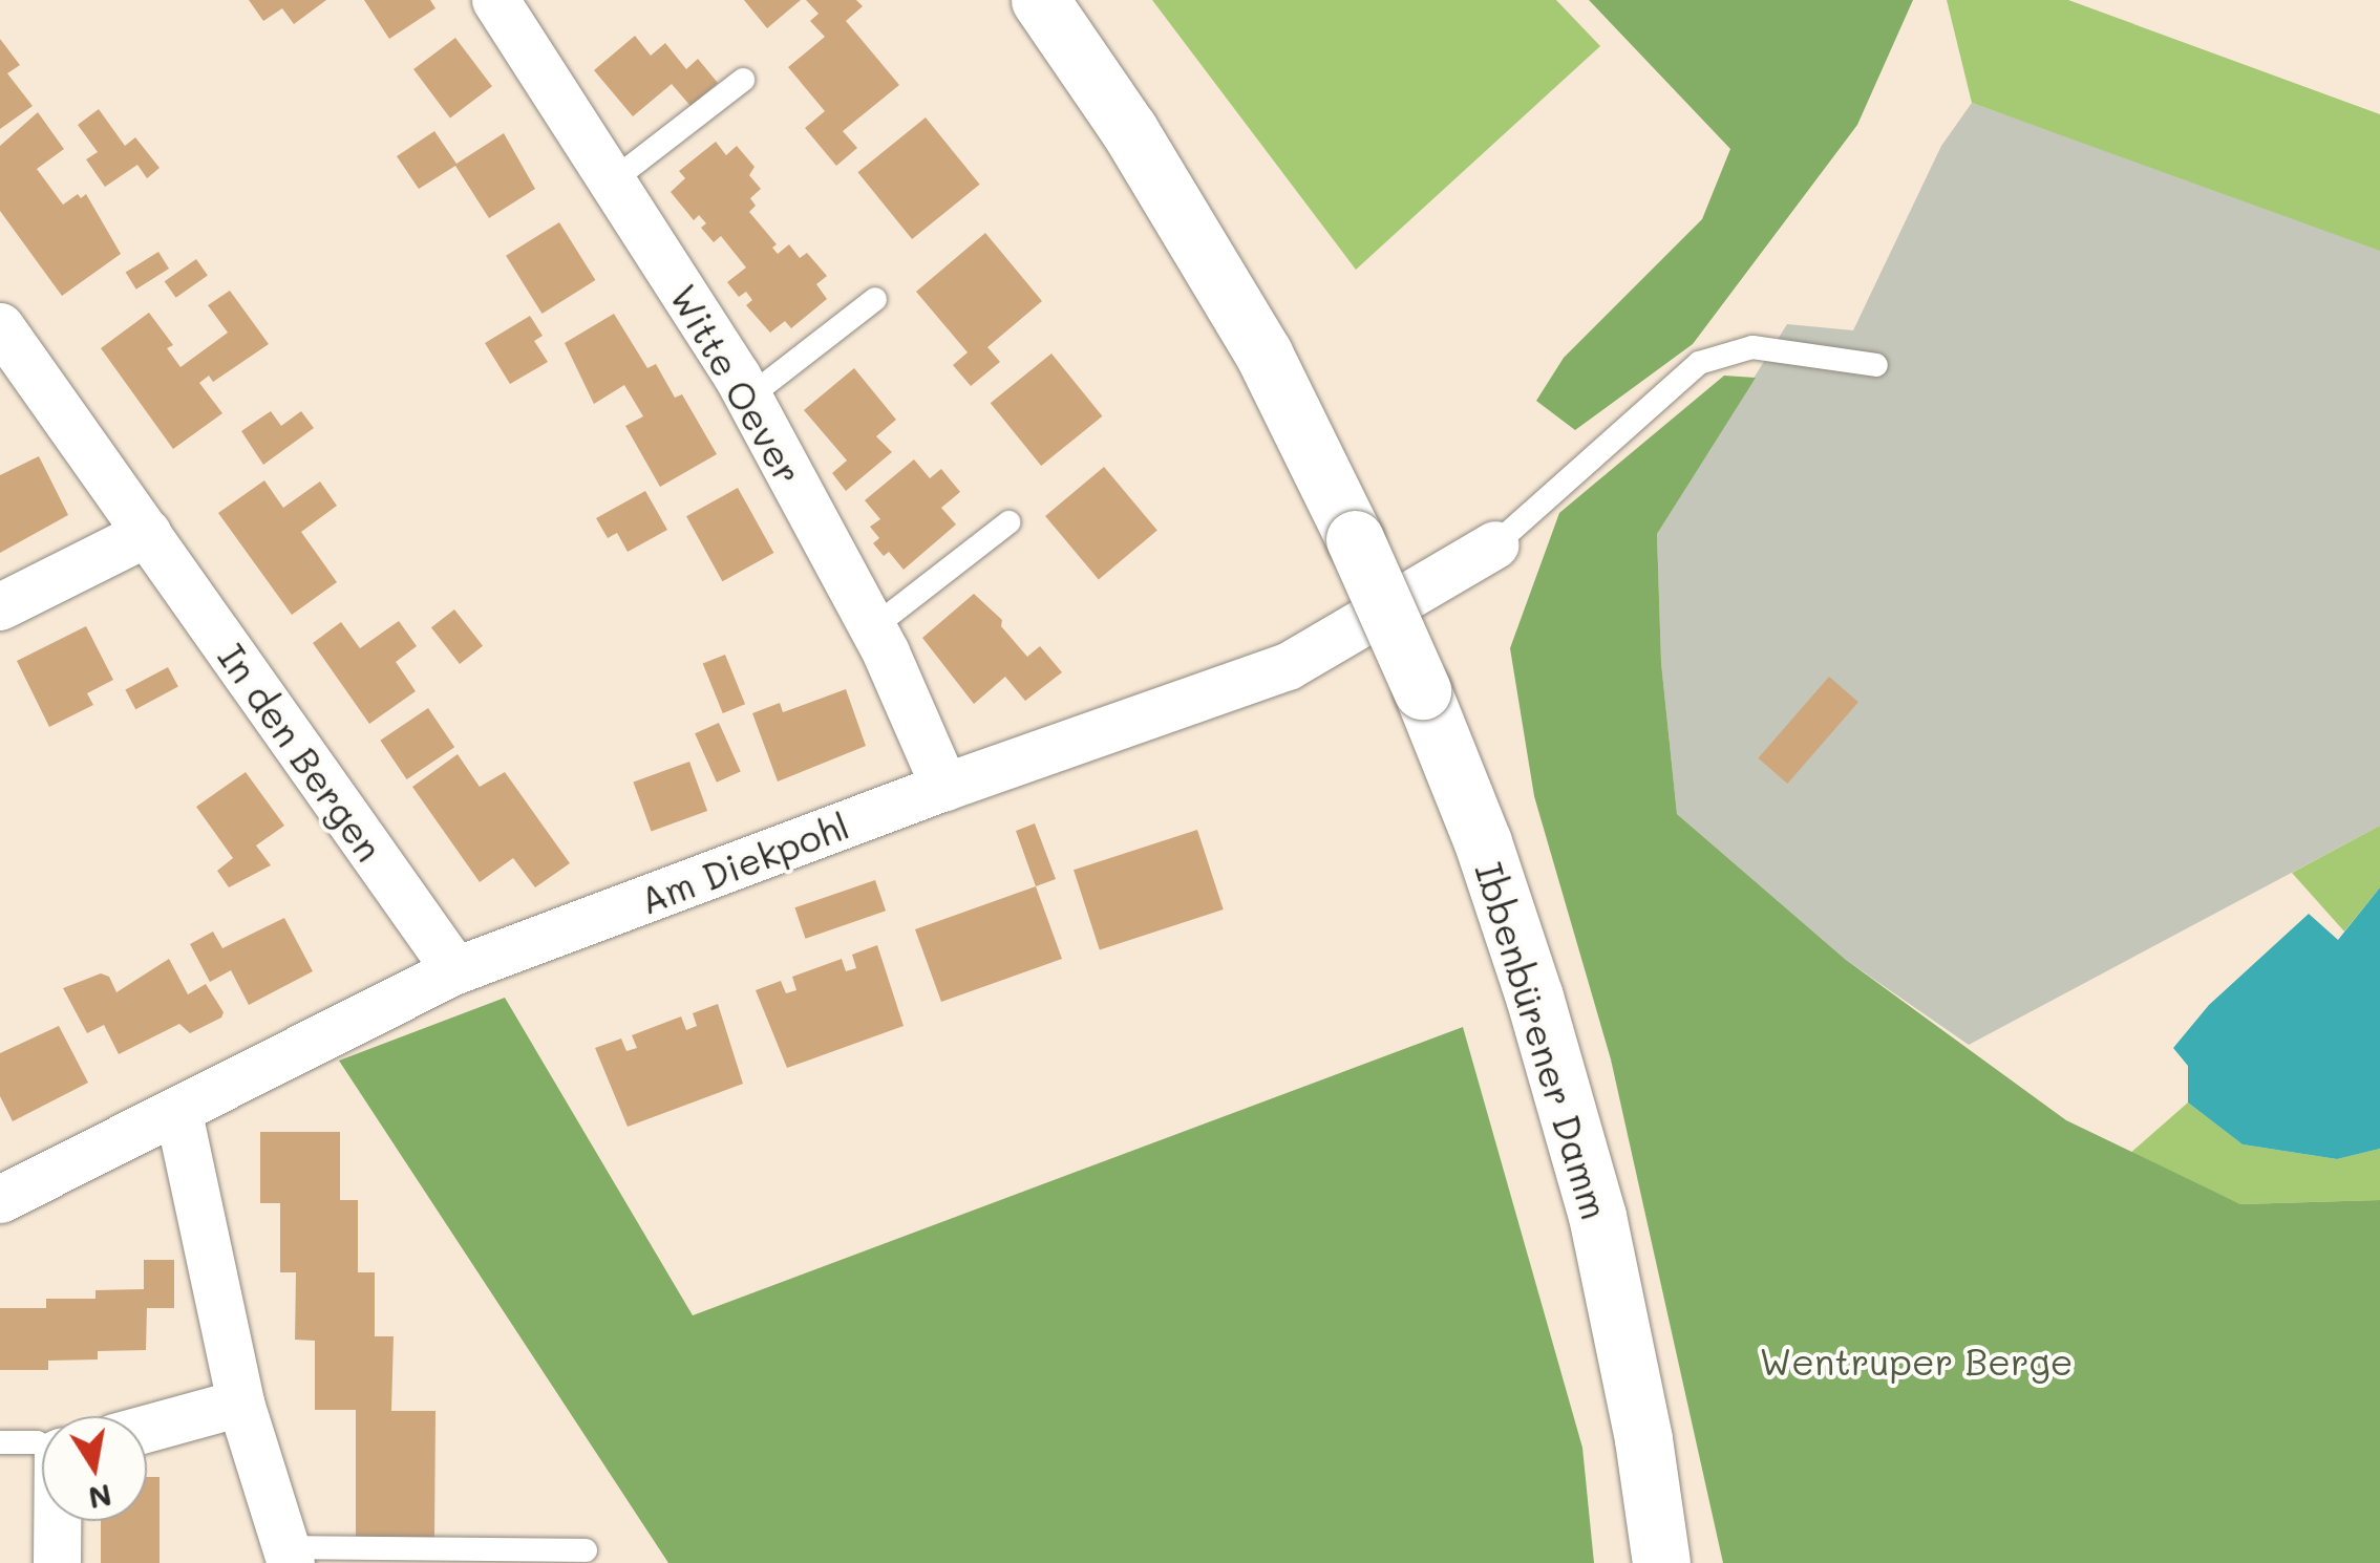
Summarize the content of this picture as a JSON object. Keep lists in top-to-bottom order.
{
  "streets": {
    "main road": ["Ibbenbürener Damm"],
    "street": ["Witte Oever", "In den Bergen", "Am Diekpohl"]
  },
  "crossings": [
    ["Witte Oever", "Am Diekpohl"],
    ["In den Bergen", "Am Diekpohl"]
  ],
  "parks": ["Wentruper Berge"],
  "north": "bottom"
}
